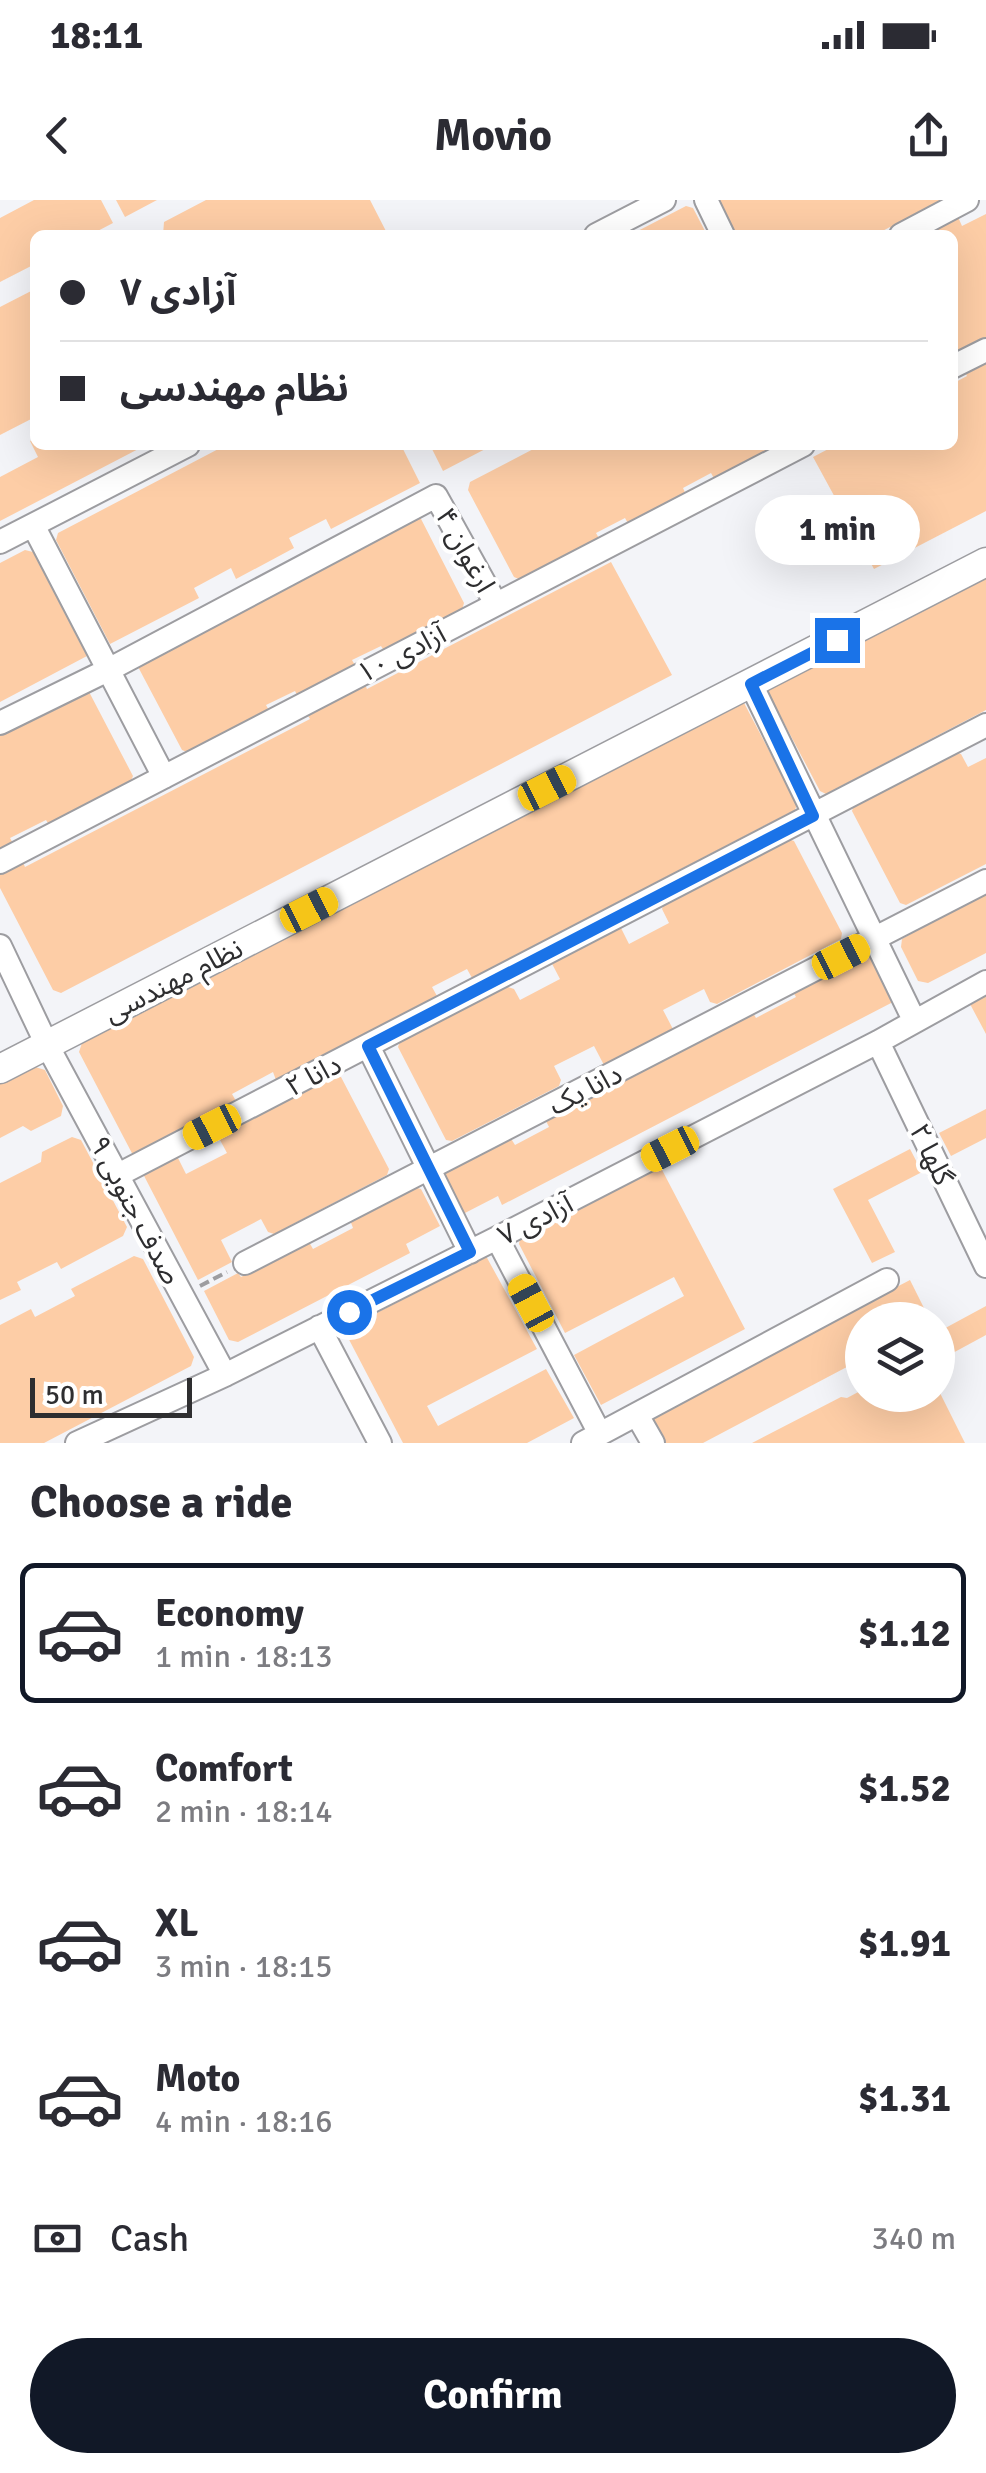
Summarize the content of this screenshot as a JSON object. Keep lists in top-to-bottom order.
{
  "streets": {
    "street": [
      "ارغوان ۴",
      "آزادی ۱۰",
      "نظام مهندسی",
      "دانا ۲",
      "دانا یک",
      "گلها ۲",
      "صدف جنوبی ۹",
      "آزادی ۷"
    ]
  },
  "crossings": [
    ["ارغوان ۴", "آزادی ۱۰"],
    ["نظام مهندسی", "صدف جنوبی ۹"],
    ["دانا ۲", "صدف جنوبی ۹"],
    ["گلها ۲", "آزادی ۷"],
    ["صدف جنوبی ۹", "آزادی ۷"]
  ],
  "scale_bar": "50 m",
  "page": {
    "status": "18:11",
    "header": "Movio",
    "banner": ["آزادی ۷", "نظام مهندسی"],
    "bubble": "1 min",
    "scale": "50 m",
    "heading": "Choose a ride",
    "list": [
      {
        "name": "Economy",
        "note": "1 min · 18:13",
        "value": "$1.12"
      },
      {
        "name": "Comfort",
        "note": "2 min · 18:14",
        "value": "$1.52"
      },
      {
        "name": "XL",
        "note": "3 min · 18:15",
        "value": "$1.91"
      },
      {
        "name": "Moto",
        "note": "4 min · 18:16",
        "value": "$1.31"
      }
    ],
    "pay": ["Cash", "340 m"],
    "buttons": "Confirm"
  }
}
